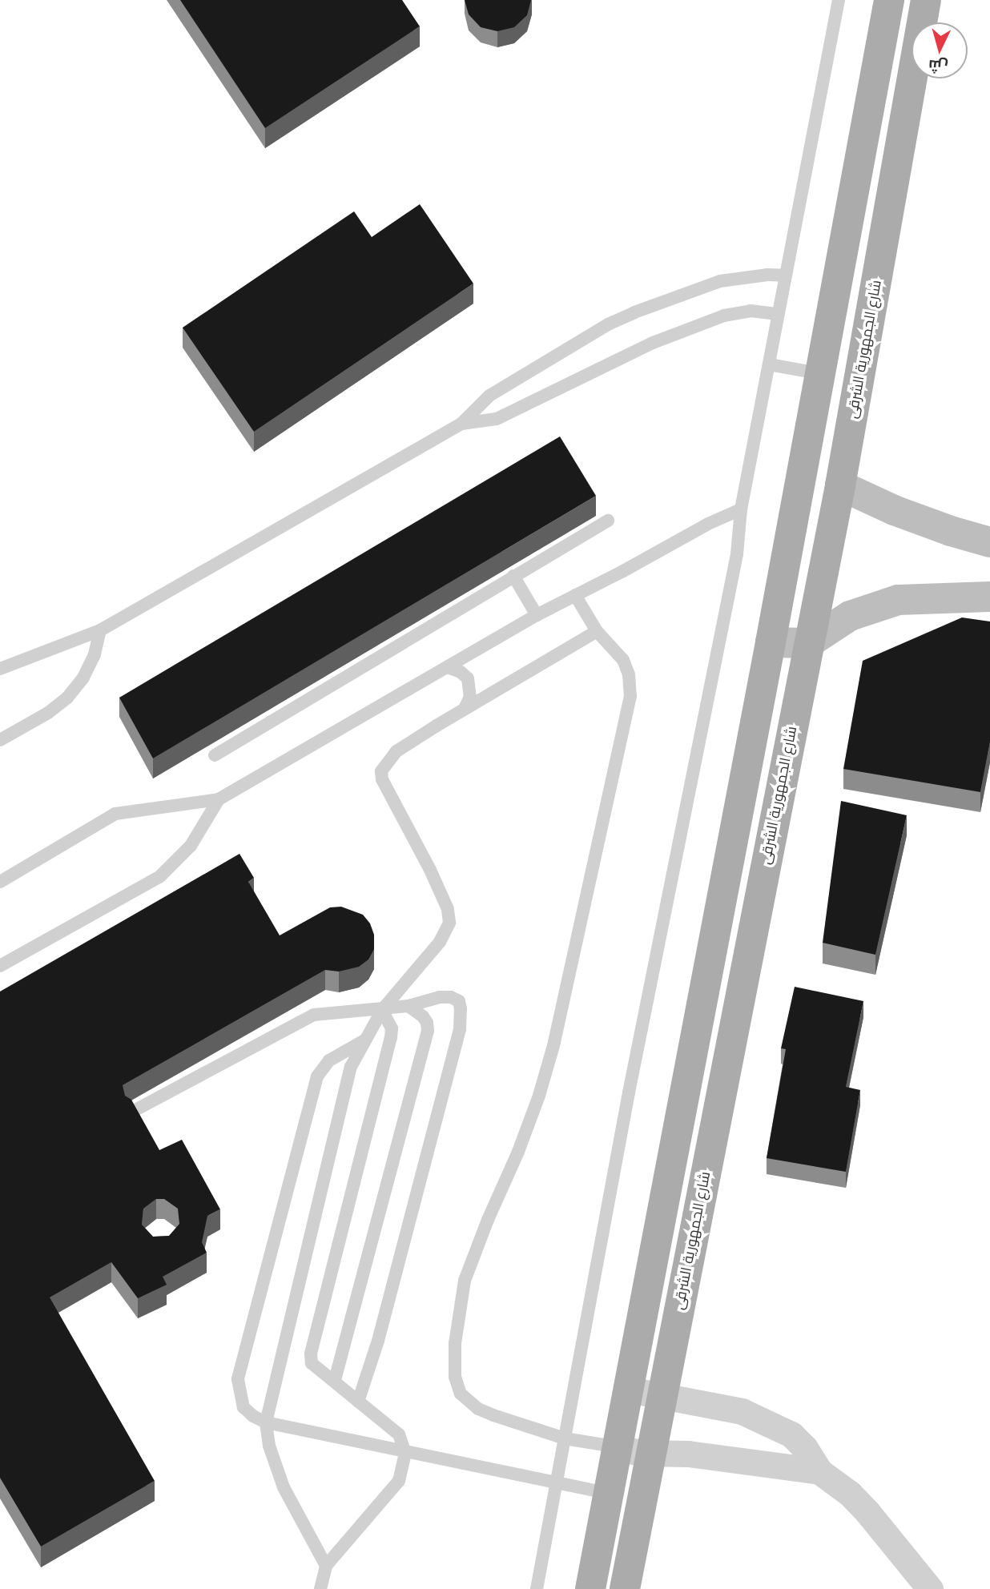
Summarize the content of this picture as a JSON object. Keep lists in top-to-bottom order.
{
  "streets": {
    "main road": ["شارع الجمهورية الشرقى"]
  },
  "north": "bottom"
}
